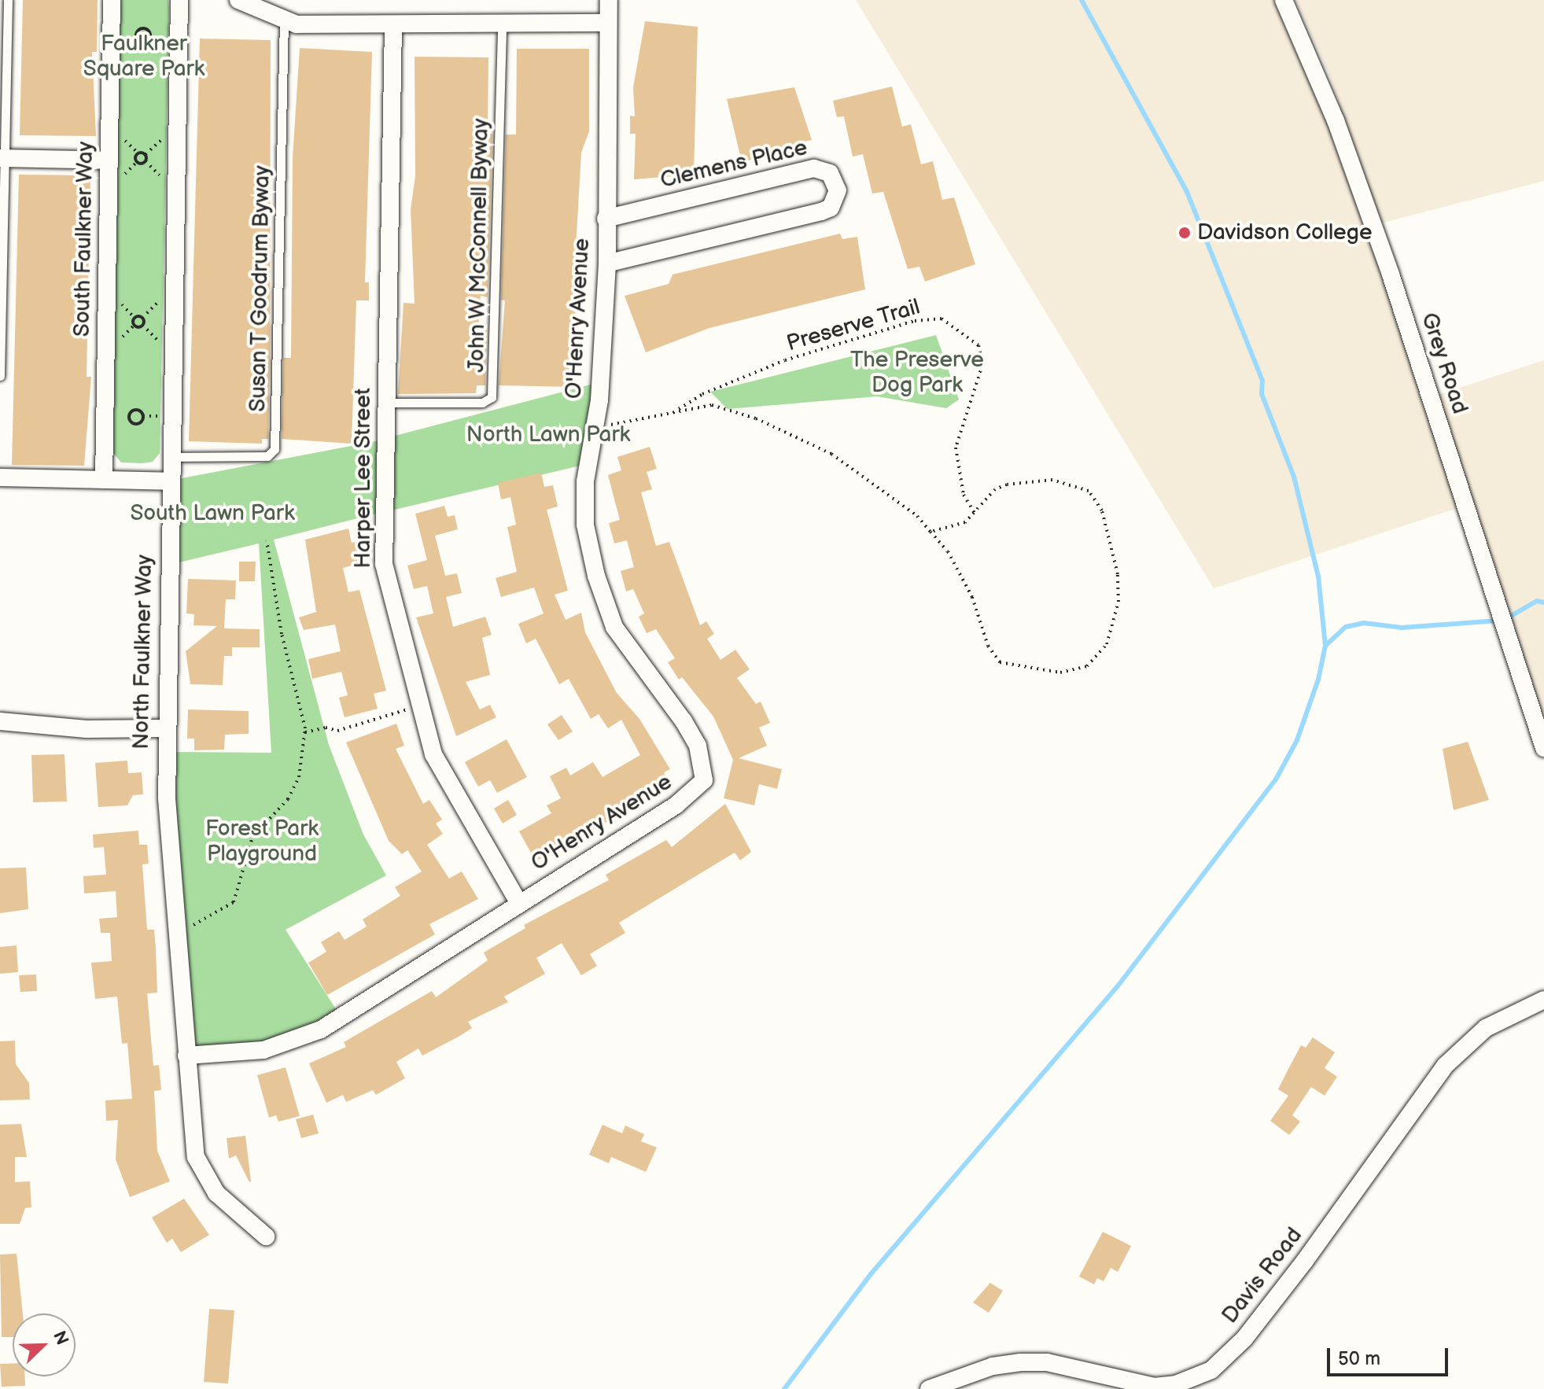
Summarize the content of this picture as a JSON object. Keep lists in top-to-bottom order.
{
  "streets": {
    "street": [
      "Clemens Place",
      "South Faulkner Way",
      "O'Henry Avenue",
      "Grey Road",
      "Harper Lee Street",
      "North Faulkner Way",
      "Davis Road"
    ],
    "lane": ["John W McConnell Byway", "Susan T Goodrum Byway"],
    "path": ["Preserve Trail"]
  },
  "crossings": [
    ["Clemens Place", "O'Henry Avenue"],
    ["John W McConnell Byway", "Harper Lee Street"],
    ["Susan T Goodrum Byway", "North Faulkner Way"],
    ["O'Henry Avenue", "Preserve Trail"],
    ["O'Henry Avenue", "Harper Lee Street"],
    ["O'Henry Avenue", "North Faulkner Way"]
  ],
  "parks": [
    "Faulkner Square Park",
    "The Preserve Dog Park",
    "North Lawn Park",
    "South Lawn Park",
    "Forest Park Playground"
  ],
  "places": ["Davidson College"],
  "scale_bar": "50 m",
  "north": "top right"
}
